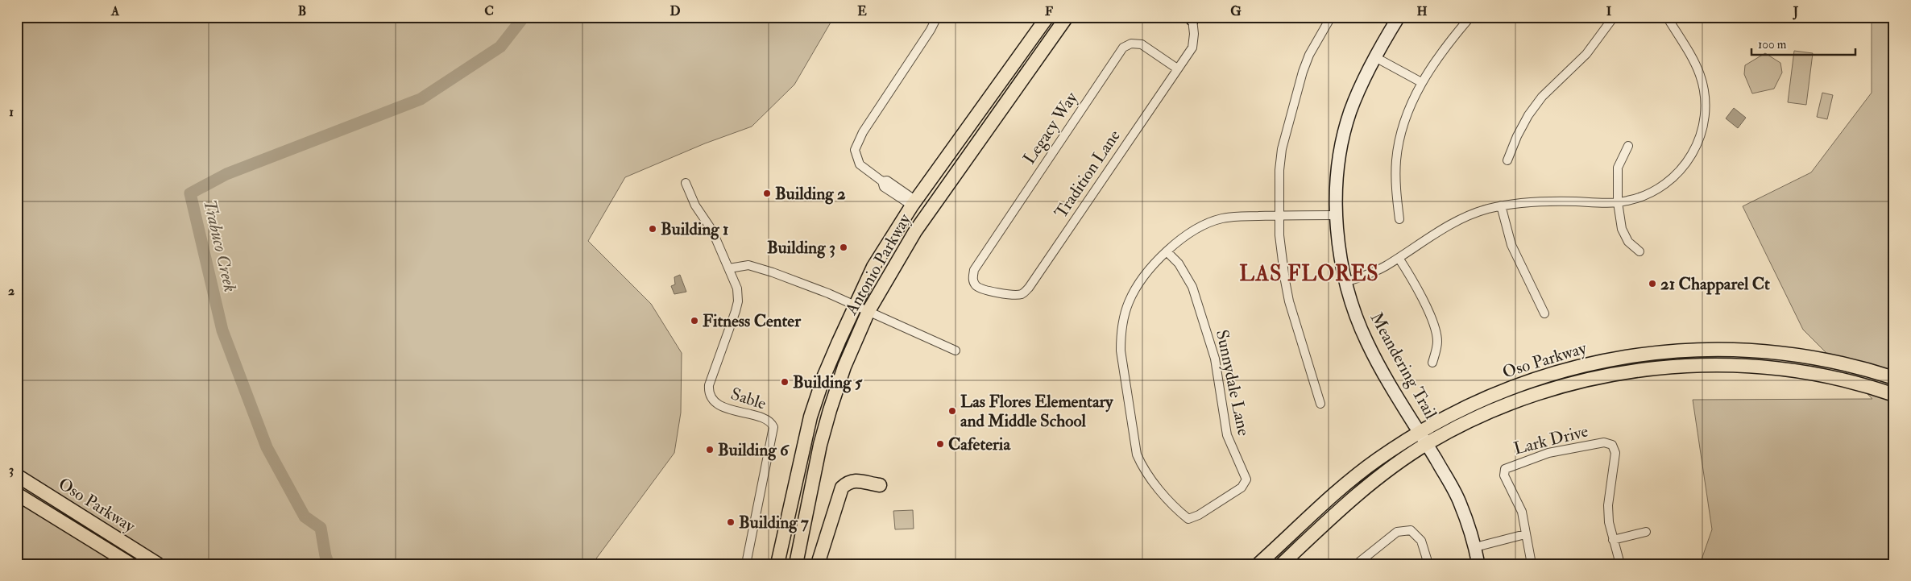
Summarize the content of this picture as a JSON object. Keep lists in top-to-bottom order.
{
  "streets": {
    "main road": ["Antonio Parkway", "Oso Parkway"],
    "street": [
      "Legacy Way",
      "Tradition Lane",
      "Meandering Trail",
      "Sunnydale Lane",
      "Sable",
      "Lark Drive"
    ]
  },
  "crossings": [
    ["Legacy Way", "Tradition Lane"],
    ["Oso Parkway", "Meandering Trail"]
  ],
  "districts": ["LAS FLORES"],
  "water": ["Trabuco Creek"],
  "places": [
    "Building 2",
    "Building 1",
    "Building 3",
    "21 Chapparel Ct",
    "Fitness Center",
    "Building 5",
    "Las Flores Elementary and Middle School",
    "Cafeteria",
    "Building 6",
    "Building 7"
  ],
  "scale_bar": "100 m",
  "grid": {
    "columns": [
      "A",
      "B",
      "C",
      "D",
      "E",
      "F",
      "G",
      "H",
      "I",
      "J"
    ],
    "rows": ["1", "2", "3"]
  }
}
